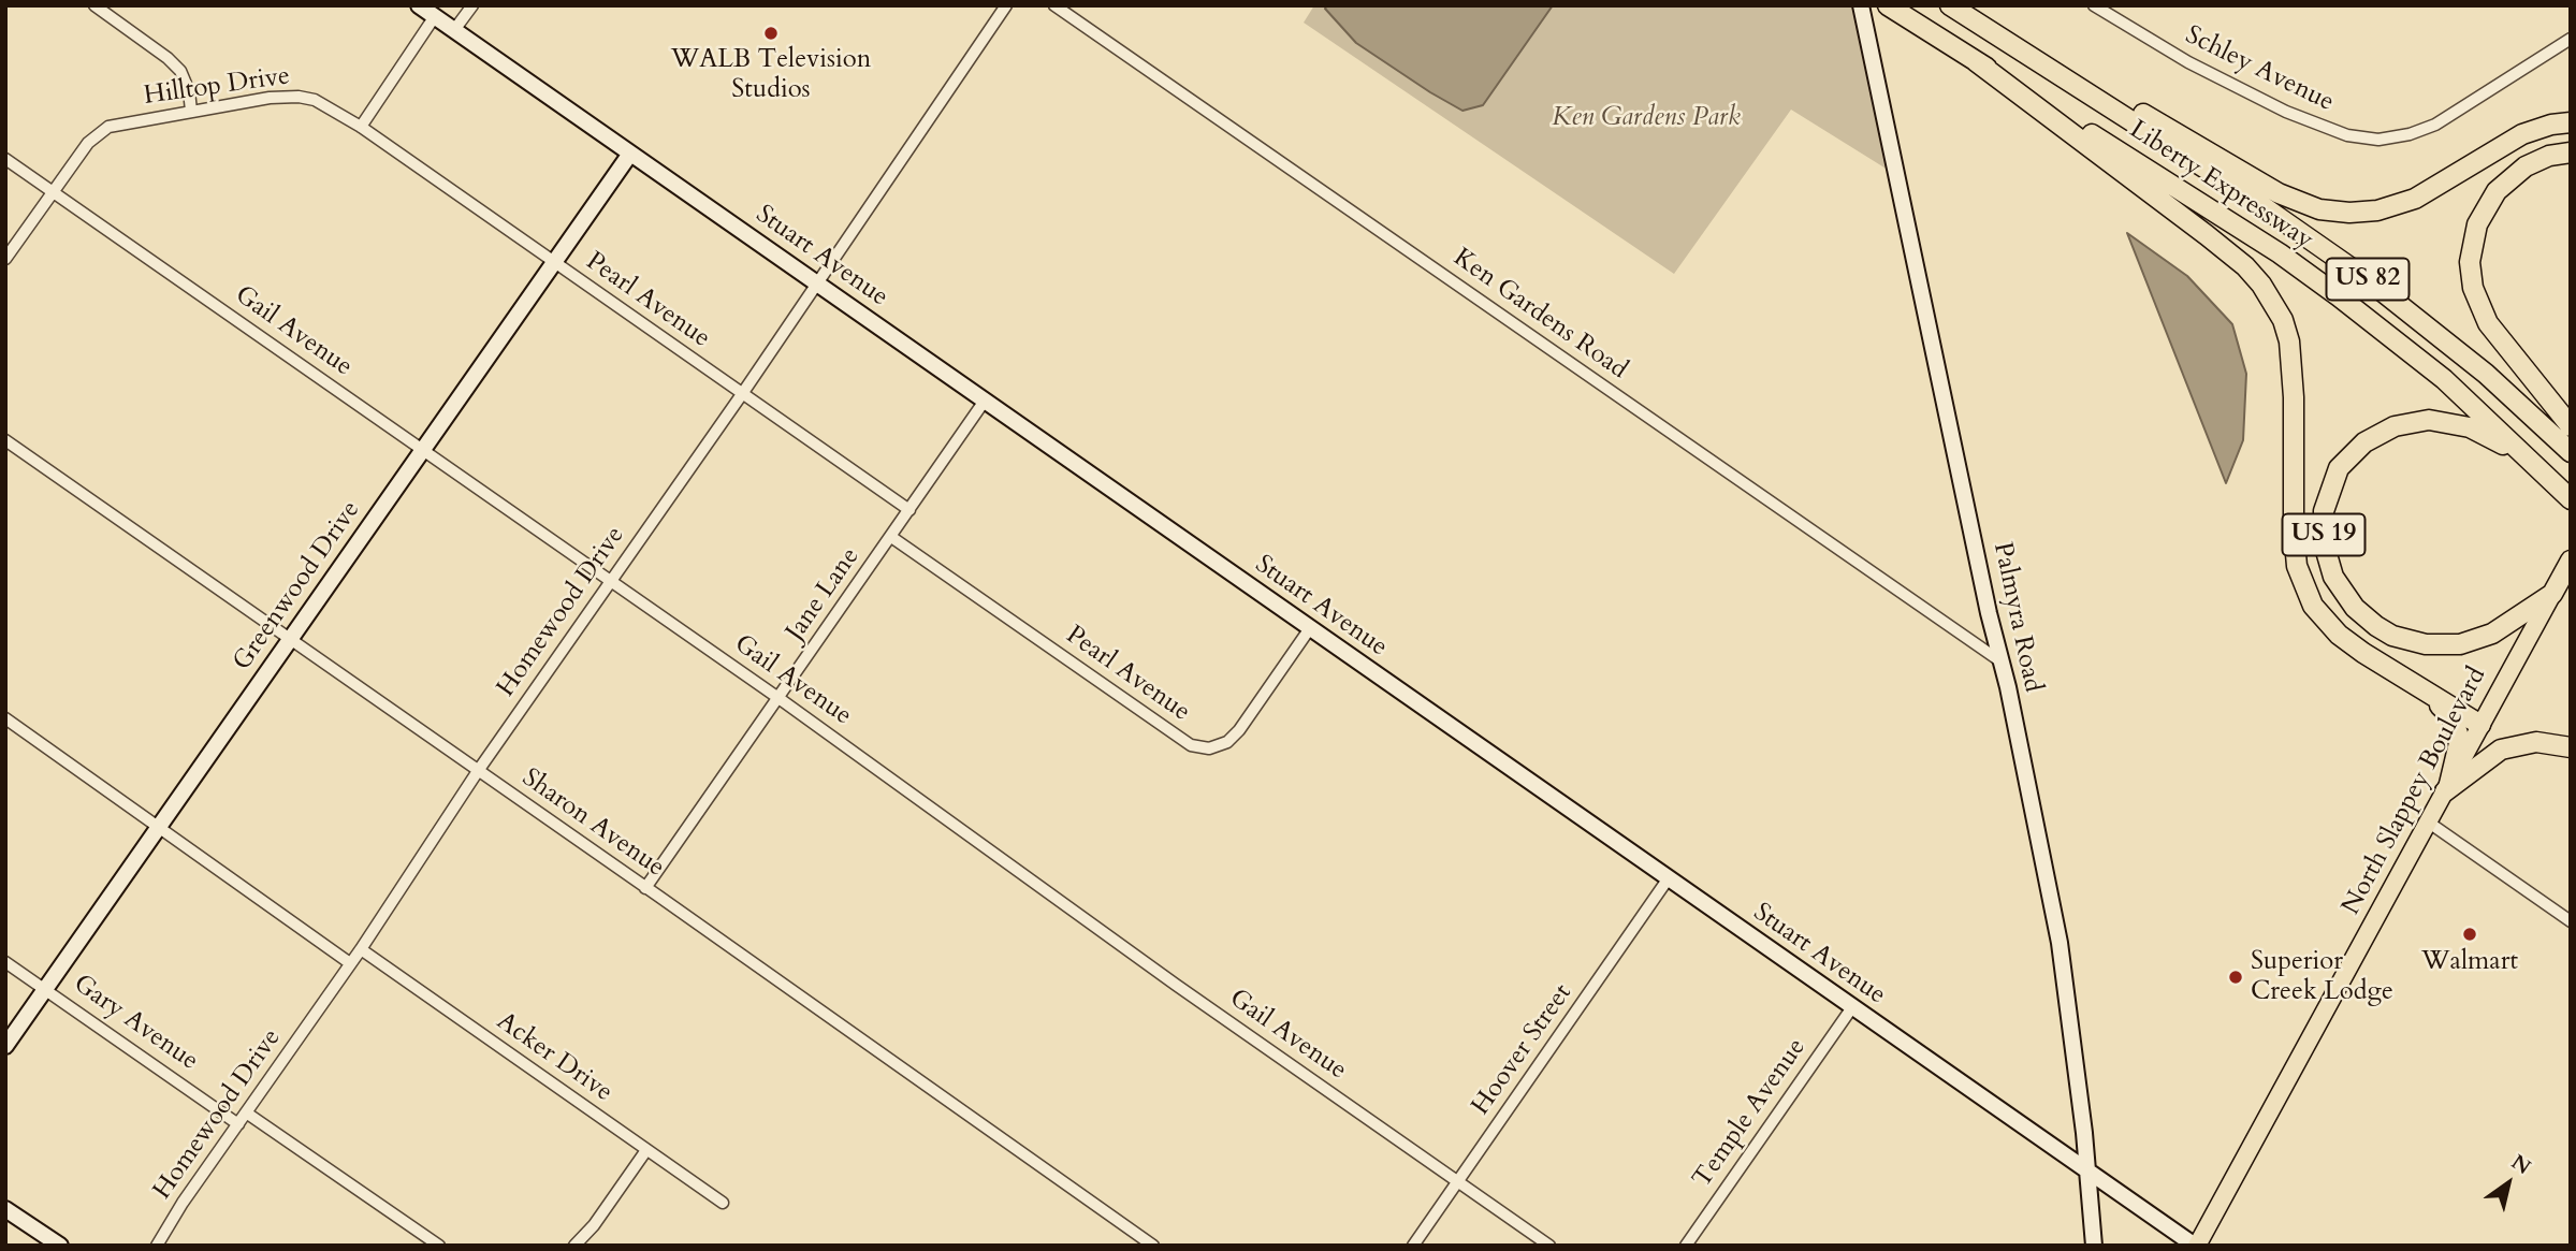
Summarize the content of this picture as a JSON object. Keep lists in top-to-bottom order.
{
  "streets": {
    "highway": [
      "Liberty Expressway",
      "US 82",
      "US 19",
      "North Slappey Boulevard"
    ],
    "street": [
      "Schley Avenue",
      "Hilltop Drive",
      "Stuart Avenue",
      "Pearl Avenue",
      "Ken Gardens Road",
      "Gail Avenue",
      "Greenwood Drive",
      "Jane Lane",
      "Homewood Drive",
      "Palmyra Road",
      "Sharon Avenue",
      "Gary Avenue",
      "Hoover Street",
      "Acker Drive",
      "Temple Avenue"
    ]
  },
  "crossings": [
    ["Hilltop Drive", "Pearl Avenue"],
    ["Hilltop Drive", "Gail Avenue"],
    ["Liberty Expressway", "US 19"],
    ["Stuart Avenue", "Pearl Avenue"],
    ["Stuart Avenue", "Greenwood Drive"],
    ["Stuart Avenue", "Jane Lane"],
    ["Stuart Avenue", "Homewood Drive"],
    ["Stuart Avenue", "Palmyra Road"],
    ["Stuart Avenue", "North Slappey Boulevard"],
    ["Stuart Avenue", "Hoover Street"],
    ["Stuart Avenue", "Temple Avenue"],
    ["Pearl Avenue", "Greenwood Drive"],
    ["Pearl Avenue", "Jane Lane"],
    ["Pearl Avenue", "Homewood Drive"],
    ["Ken Gardens Road", "Palmyra Road"],
    ["Gail Avenue", "Greenwood Drive"],
    ["Gail Avenue", "Jane Lane"],
    ["Gail Avenue", "Homewood Drive"],
    ["Gail Avenue", "Hoover Street"],
    ["US 19", "North Slappey Boulevard"],
    ["Greenwood Drive", "Sharon Avenue"],
    ["Greenwood Drive", "Gary Avenue"],
    ["Jane Lane", "Sharon Avenue"],
    ["Homewood Drive", "Sharon Avenue"],
    ["Homewood Drive", "Gary Avenue"],
    ["Homewood Drive", "Acker Drive"]
  ],
  "parks": ["Ken Gardens Park"],
  "places": ["WALB Television Studios", "Walmart", "Superior Creek Lodge"],
  "north": "top right"
}
